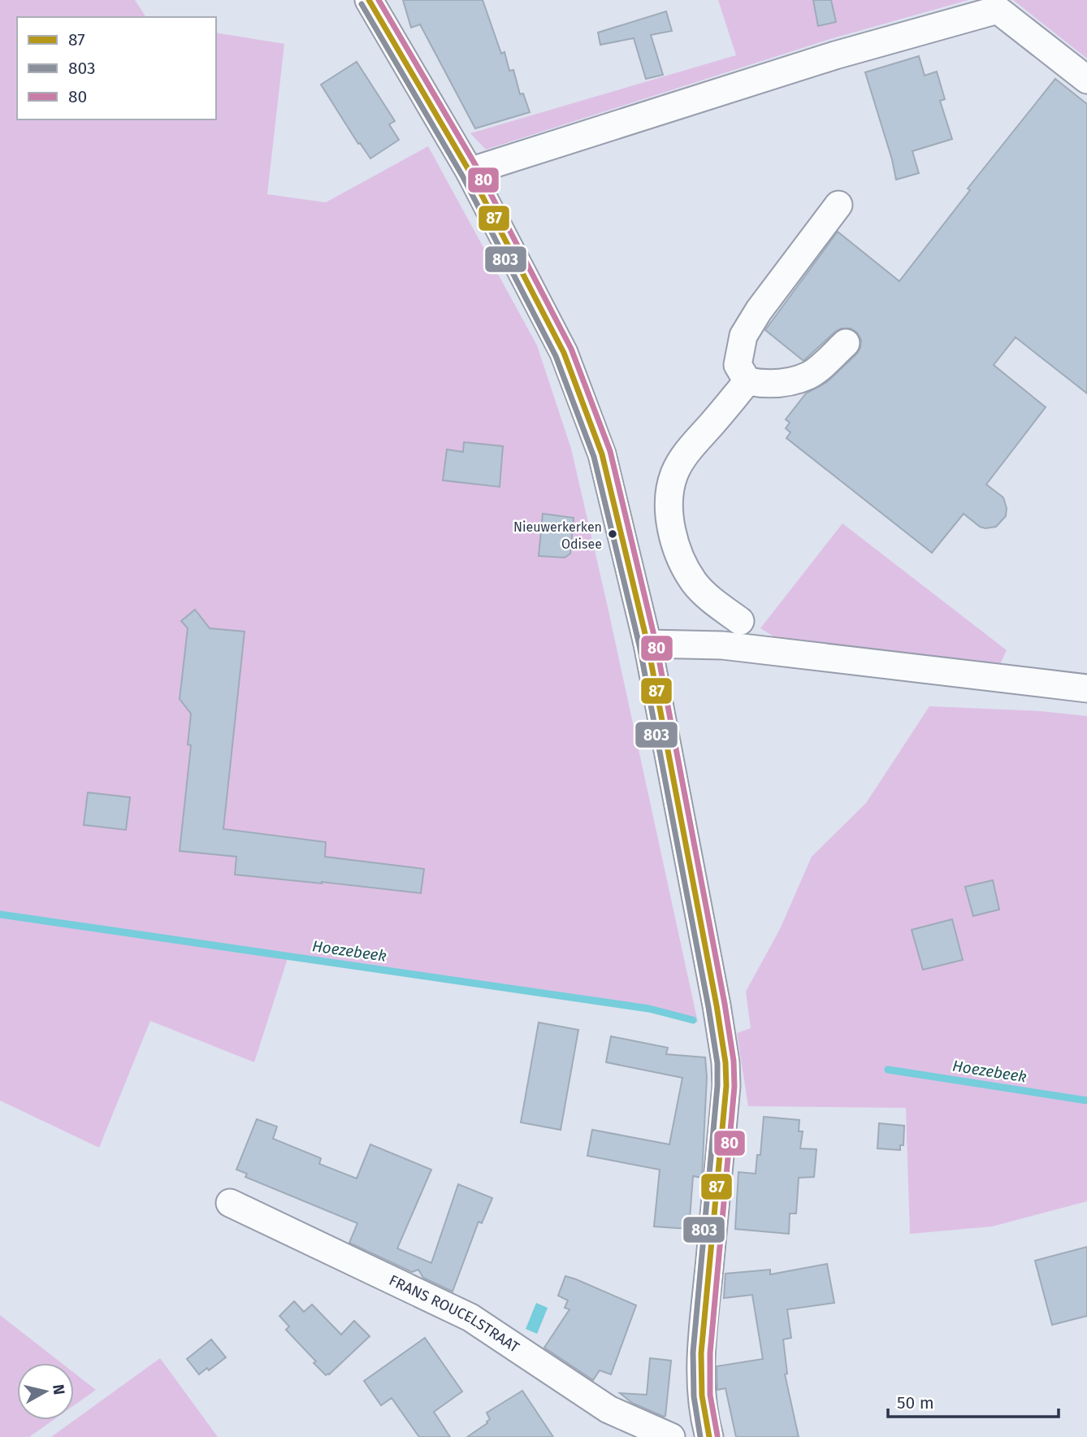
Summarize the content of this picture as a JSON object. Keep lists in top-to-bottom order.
{
  "streets": {
    "street": ["FRANS ROUCELSTRAAT"]
  },
  "water": ["Hoezebeek"],
  "places": ["Nieuwerkerken Odisee"],
  "lines": ["transit line 87", "transit line 80", "transit line 803"],
  "legend": ["87", "803", "80"],
  "scale_bar": "50 m",
  "north": "right"
}
